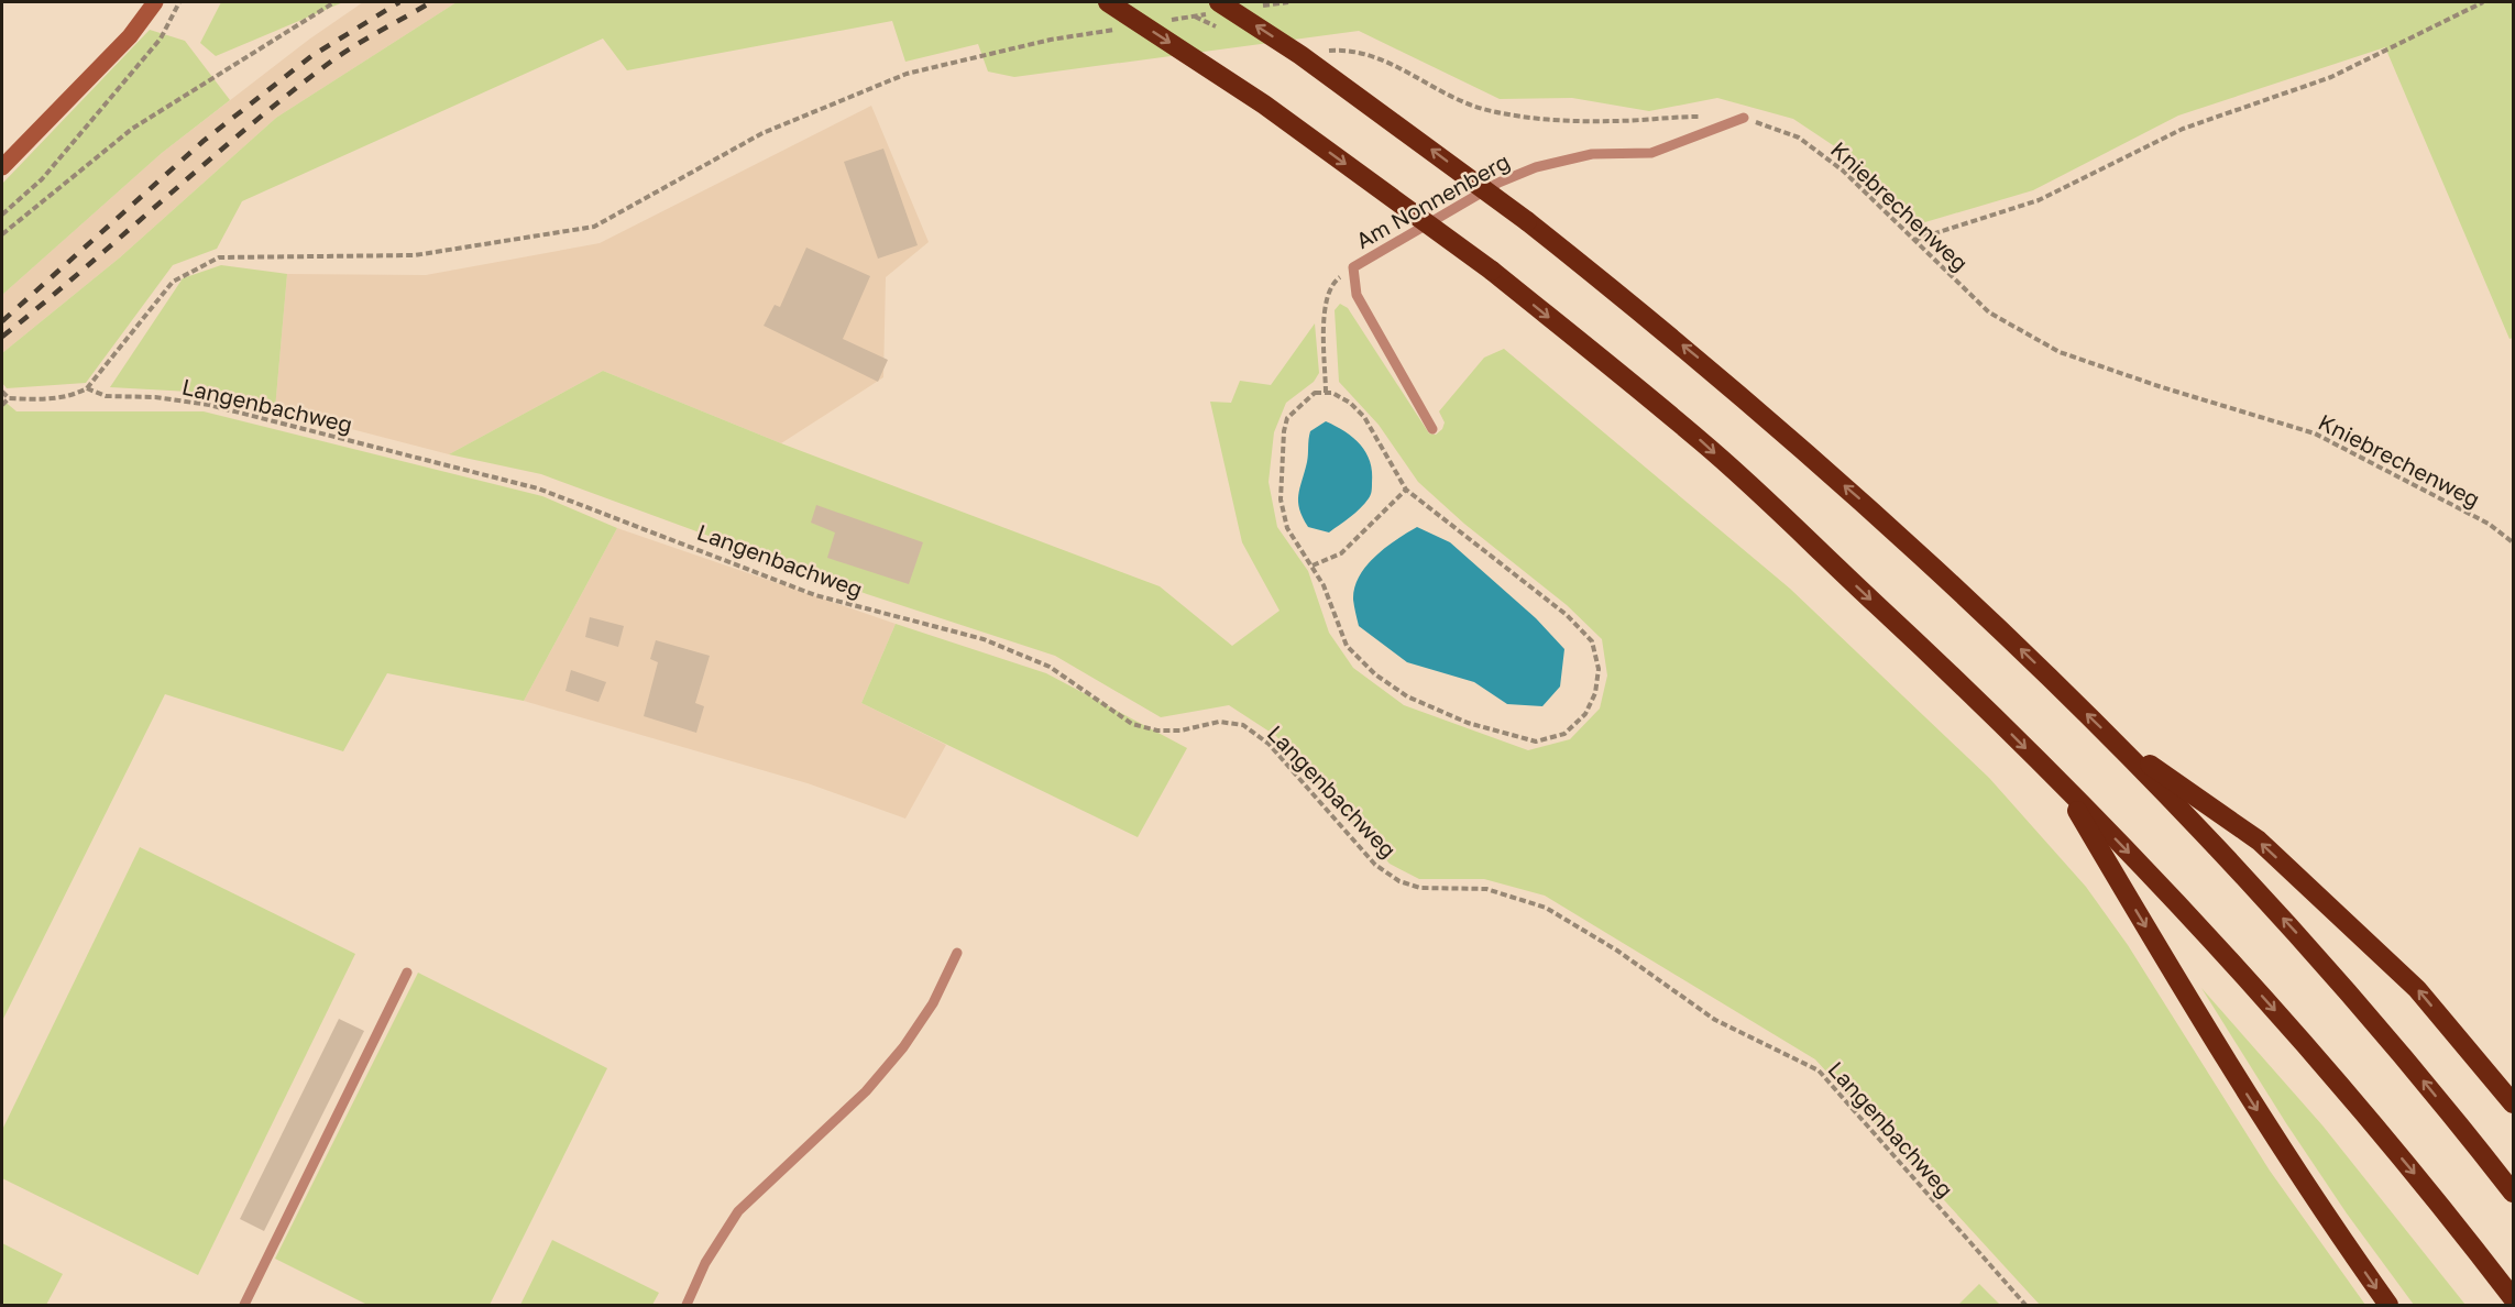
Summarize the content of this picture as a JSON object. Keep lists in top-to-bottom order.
{
  "streets": {
    "lane": ["Am Nonnenberg"],
    "path": ["Kniebrechenweg", "Langenbachweg"]
  },
  "crossings": [
    ["Am Nonnenberg", "Kniebrechenweg"]
  ]
}
